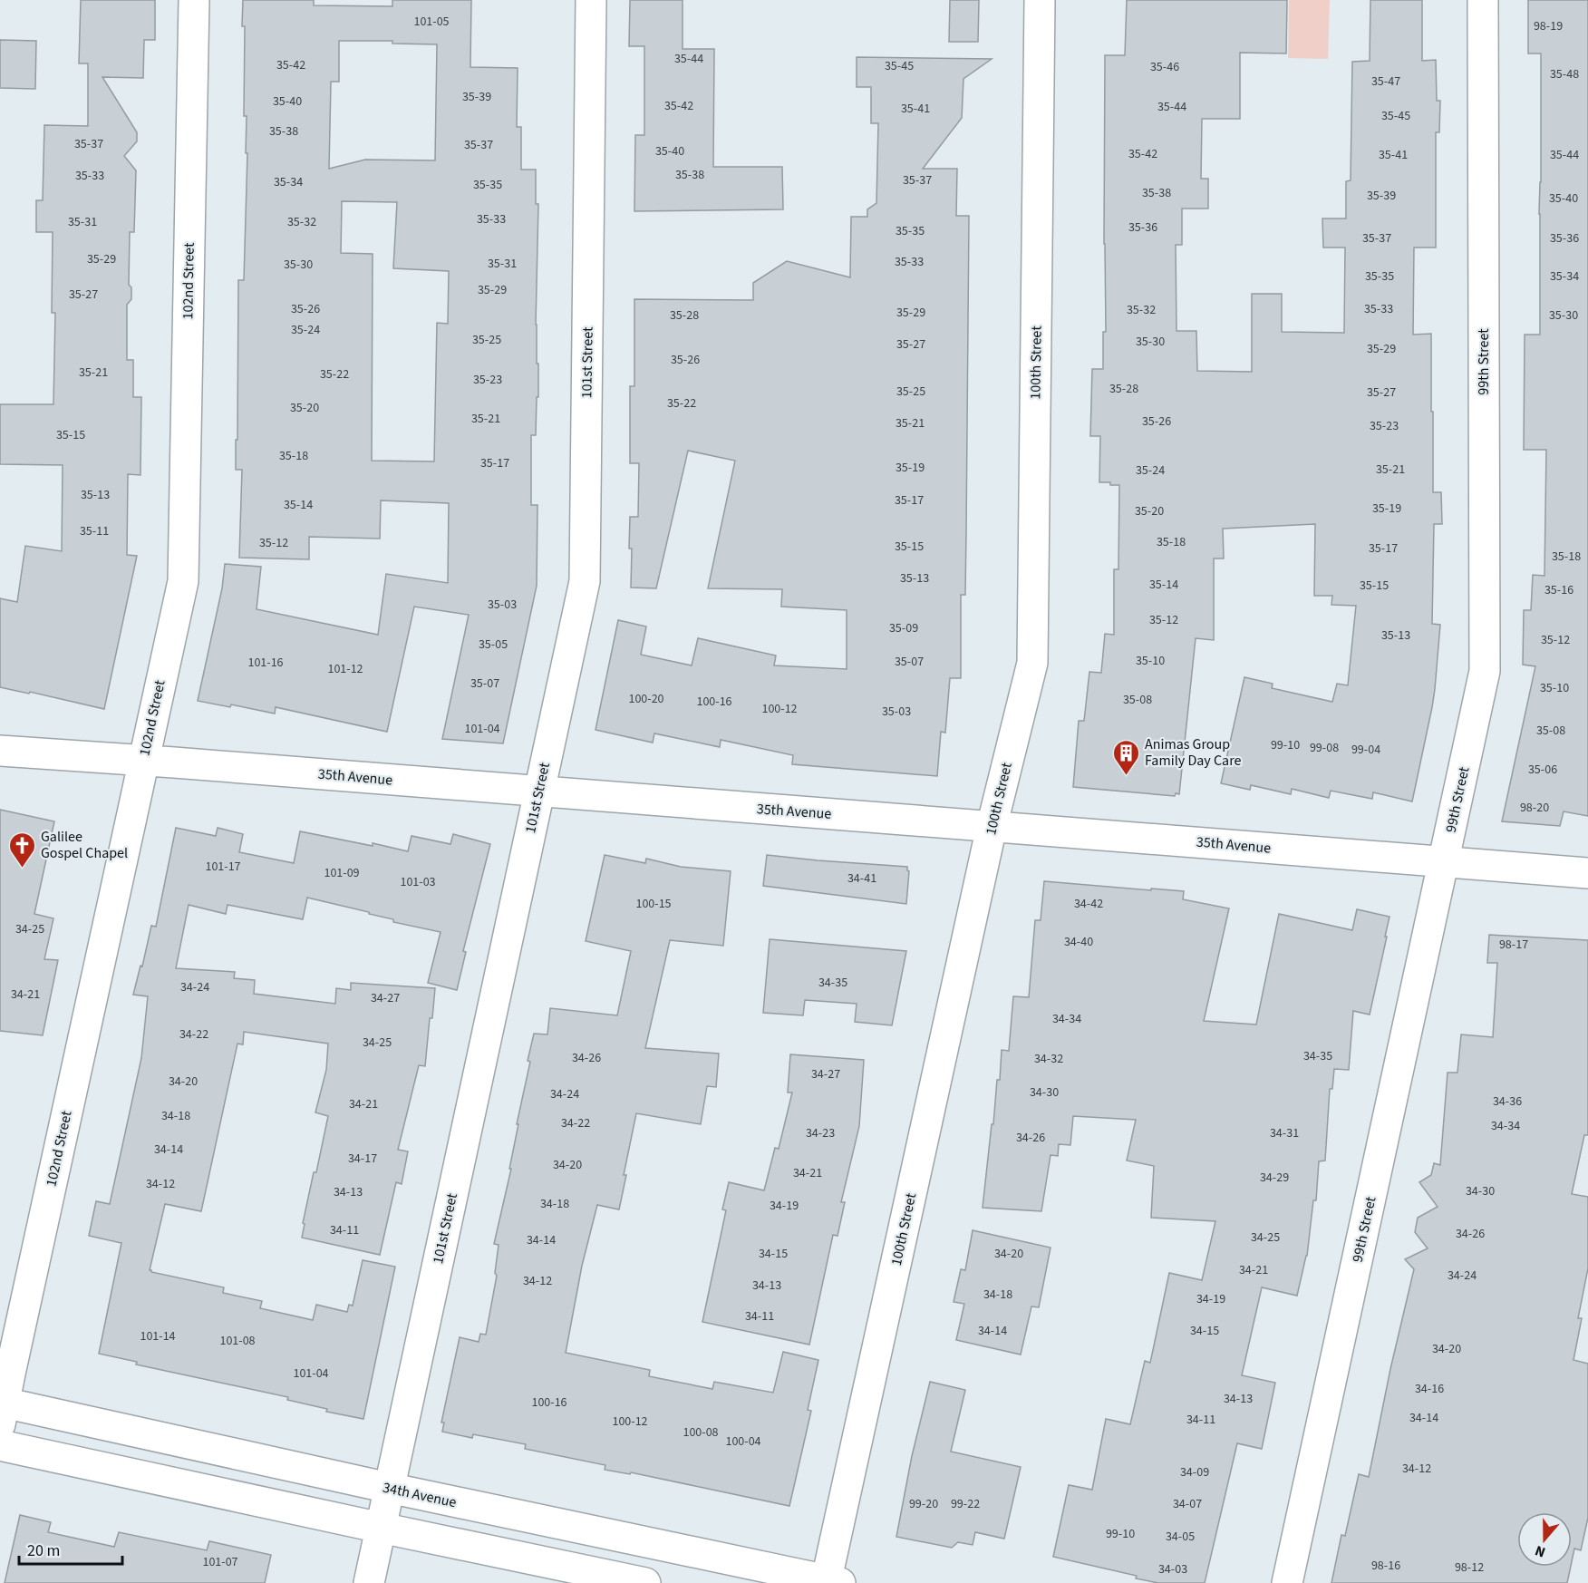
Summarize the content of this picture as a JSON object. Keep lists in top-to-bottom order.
{
  "streets": {
    "street": [
      "102nd Street",
      "99th Street",
      "101st Street",
      "100th Street",
      "35th Avenue",
      "34th Avenue"
    ]
  },
  "crossings": [
    ["102nd Street", "35th Avenue"],
    ["102nd Street", "34th Avenue"],
    ["99th Street", "35th Avenue"],
    ["101st Street", "35th Avenue"],
    ["101st Street", "34th Avenue"],
    ["100th Street", "35th Avenue"],
    ["100th Street", "34th Avenue"]
  ],
  "places": {
    "building": ["Animas Group Family Day Care"],
    "church": ["Galilee Gospel Chapel"]
  },
  "house_numbers": [
    "101-05",
    "98-19",
    "35-44",
    "35-42",
    "35-45",
    "35-46",
    "35-48",
    "35-47",
    "35-39",
    "35-40",
    "35-42",
    "35-44",
    "35-41",
    "35-45",
    "35-38",
    "35-37",
    "35-37",
    "35-40",
    "35-42",
    "35-41",
    "35-44",
    "35-38",
    "35-33",
    "35-37",
    "35-34",
    "35-35",
    "35-38",
    "35-39",
    "35-40",
    "35-33",
    "35-31",
    "35-32",
    "35-36",
    "35-35",
    "35-37",
    "35-36",
    "35-29",
    "35-33",
    "35-31",
    "35-30",
    "35-35",
    "35-34",
    "35-29",
    "35-27",
    "35-26",
    "35-33",
    "35-32",
    "35-29",
    "35-28",
    "35-30",
    "35-24",
    "35-25",
    "35-30",
    "35-27",
    "35-29",
    "35-26",
    "35-21",
    "35-22",
    "35-23",
    "35-28",
    "35-25",
    "35-27",
    "35-22",
    "35-20",
    "35-21",
    "35-26",
    "35-21",
    "35-23",
    "35-15",
    "35-18",
    "35-17",
    "35-19",
    "35-21",
    "35-24",
    "35-13",
    "35-17",
    "35-14",
    "35-19",
    "35-20",
    "35-11",
    "35-18",
    "35-12",
    "35-15",
    "35-17",
    "35-18",
    "35-13",
    "35-14",
    "35-15",
    "35-16",
    "35-03",
    "35-12",
    "35-09",
    "35-13",
    "35-12",
    "35-05",
    "35-10",
    "35-07",
    "101-16",
    "101-12",
    "35-07",
    "35-10",
    "100-20",
    "35-08",
    "100-16",
    "100-12",
    "35-03",
    "101-04",
    "35-08",
    "99-10",
    "99-08",
    "99-04",
    "35-06",
    "98-20",
    "101-17",
    "101-09",
    "34-41",
    "101-03",
    "100-15",
    "34-42",
    "34-25",
    "34-40",
    "98-17",
    "34-35",
    "34-24",
    "34-21",
    "34-27",
    "34-34",
    "34-22",
    "34-25",
    "34-35",
    "34-26",
    "34-32",
    "34-27",
    "34-20",
    "34-30",
    "34-24",
    "34-36",
    "34-21",
    "34-18",
    "34-22",
    "34-34",
    "34-23",
    "34-31",
    "34-26",
    "34-14",
    "34-17",
    "34-20",
    "34-21",
    "34-29",
    "34-12",
    "34-30",
    "34-13",
    "34-18",
    "34-19",
    "34-11",
    "34-26",
    "34-25",
    "34-14",
    "34-15",
    "34-20",
    "34-21",
    "34-24",
    "34-12",
    "34-13",
    "34-18",
    "34-19",
    "34-11",
    "34-14",
    "34-15",
    "101-14",
    "101-08",
    "34-20",
    "101-04",
    "34-16",
    "34-13",
    "100-16",
    "34-14",
    "34-11",
    "100-12",
    "100-08",
    "100-04",
    "34-12",
    "34-09",
    "99-20",
    "99-22",
    "34-07",
    "99-10",
    "34-05",
    "101-07",
    "98-16",
    "98-12",
    "34-03"
  ],
  "scale_bar": "20 m",
  "north": "bottom"
}
